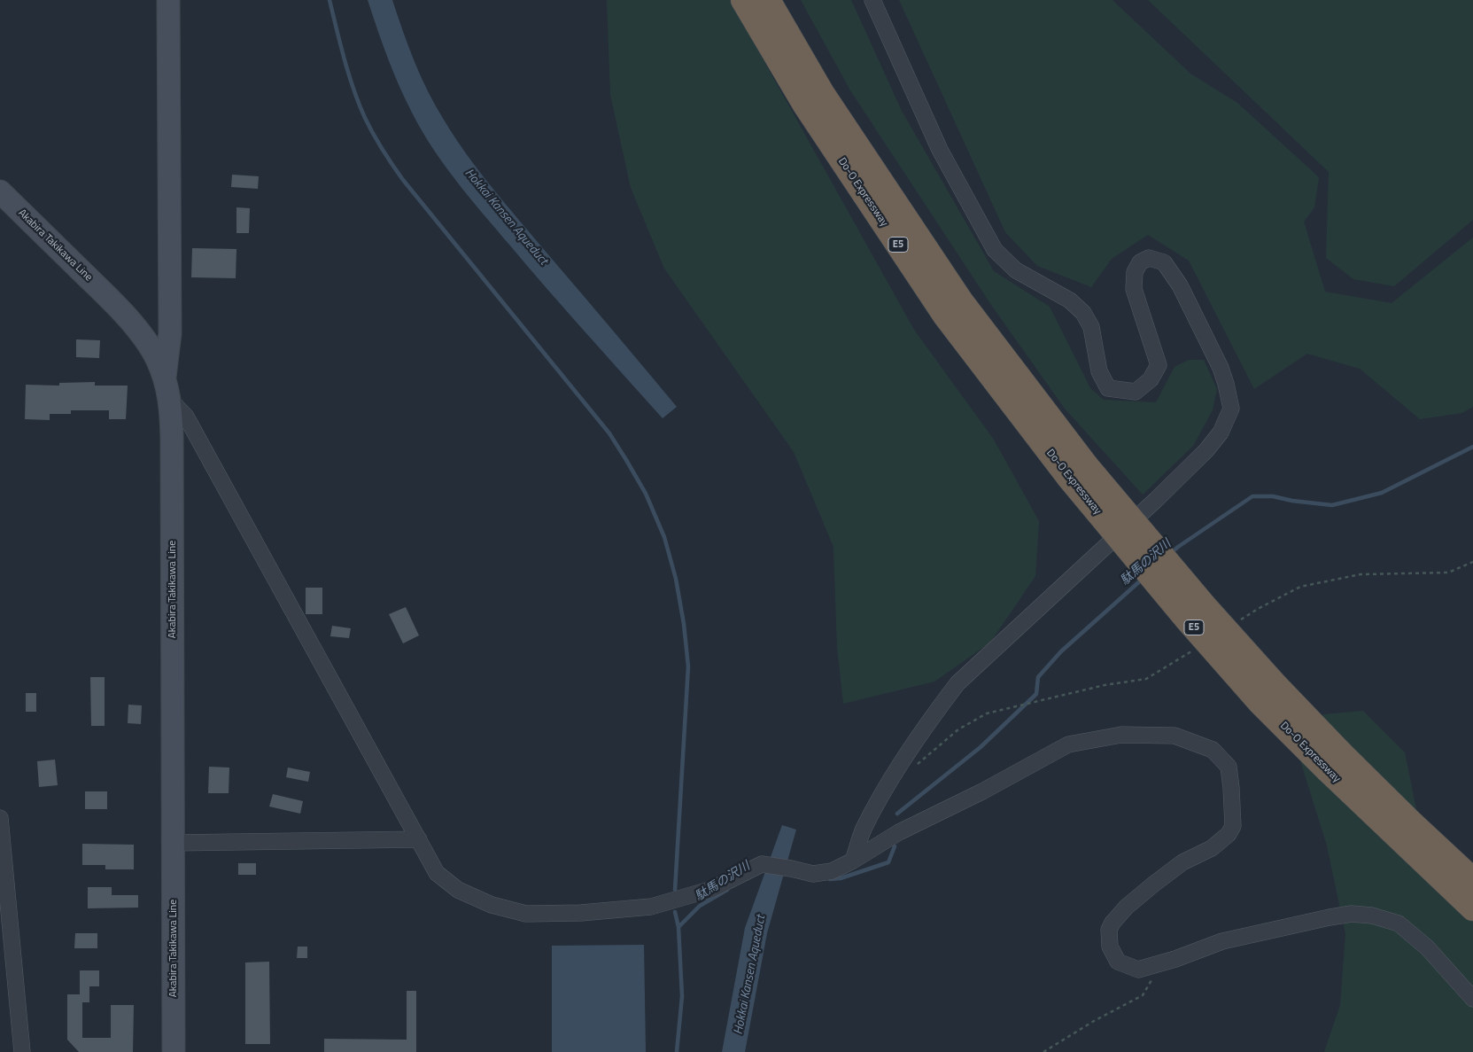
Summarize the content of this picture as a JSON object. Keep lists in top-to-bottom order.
{
  "streets": {
    "highway": ["Do-O Expressway", "E5"],
    "main road": ["Akabira Takikawa Line"]
  },
  "water": ["Hokkai Kansen Aqueduct", "駄馬の沢川"]
}
